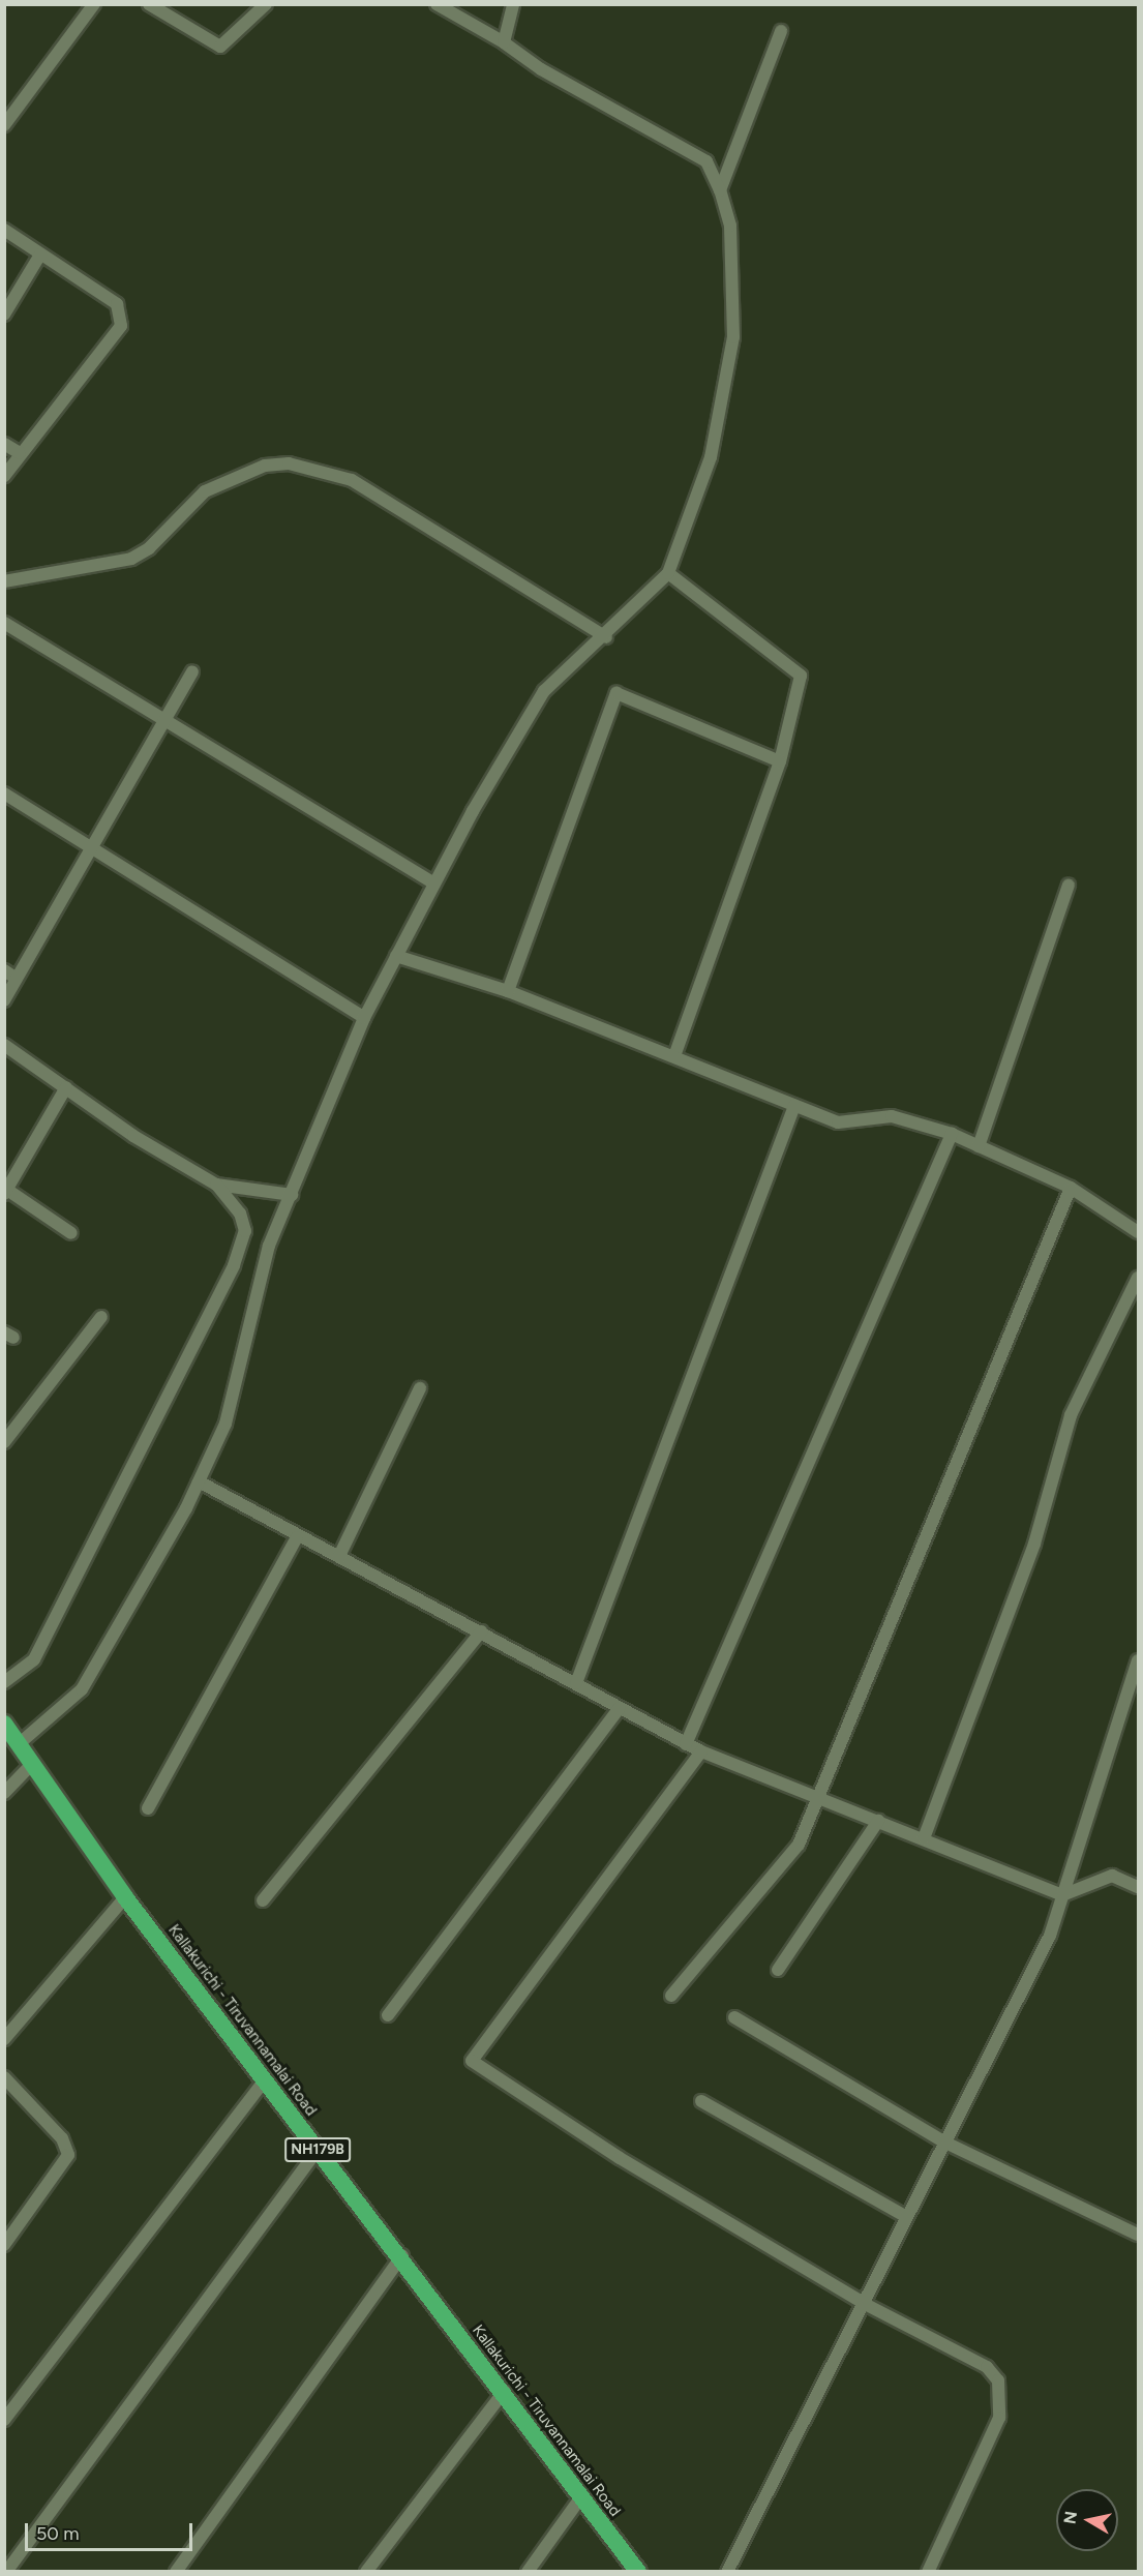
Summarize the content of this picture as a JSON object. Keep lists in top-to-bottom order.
{
  "streets": {
    "highway": ["Kallakurichi - Tiruvannamalai Road", "NH179B"]
  },
  "scale_bar": "50 m",
  "north": "left"
}
